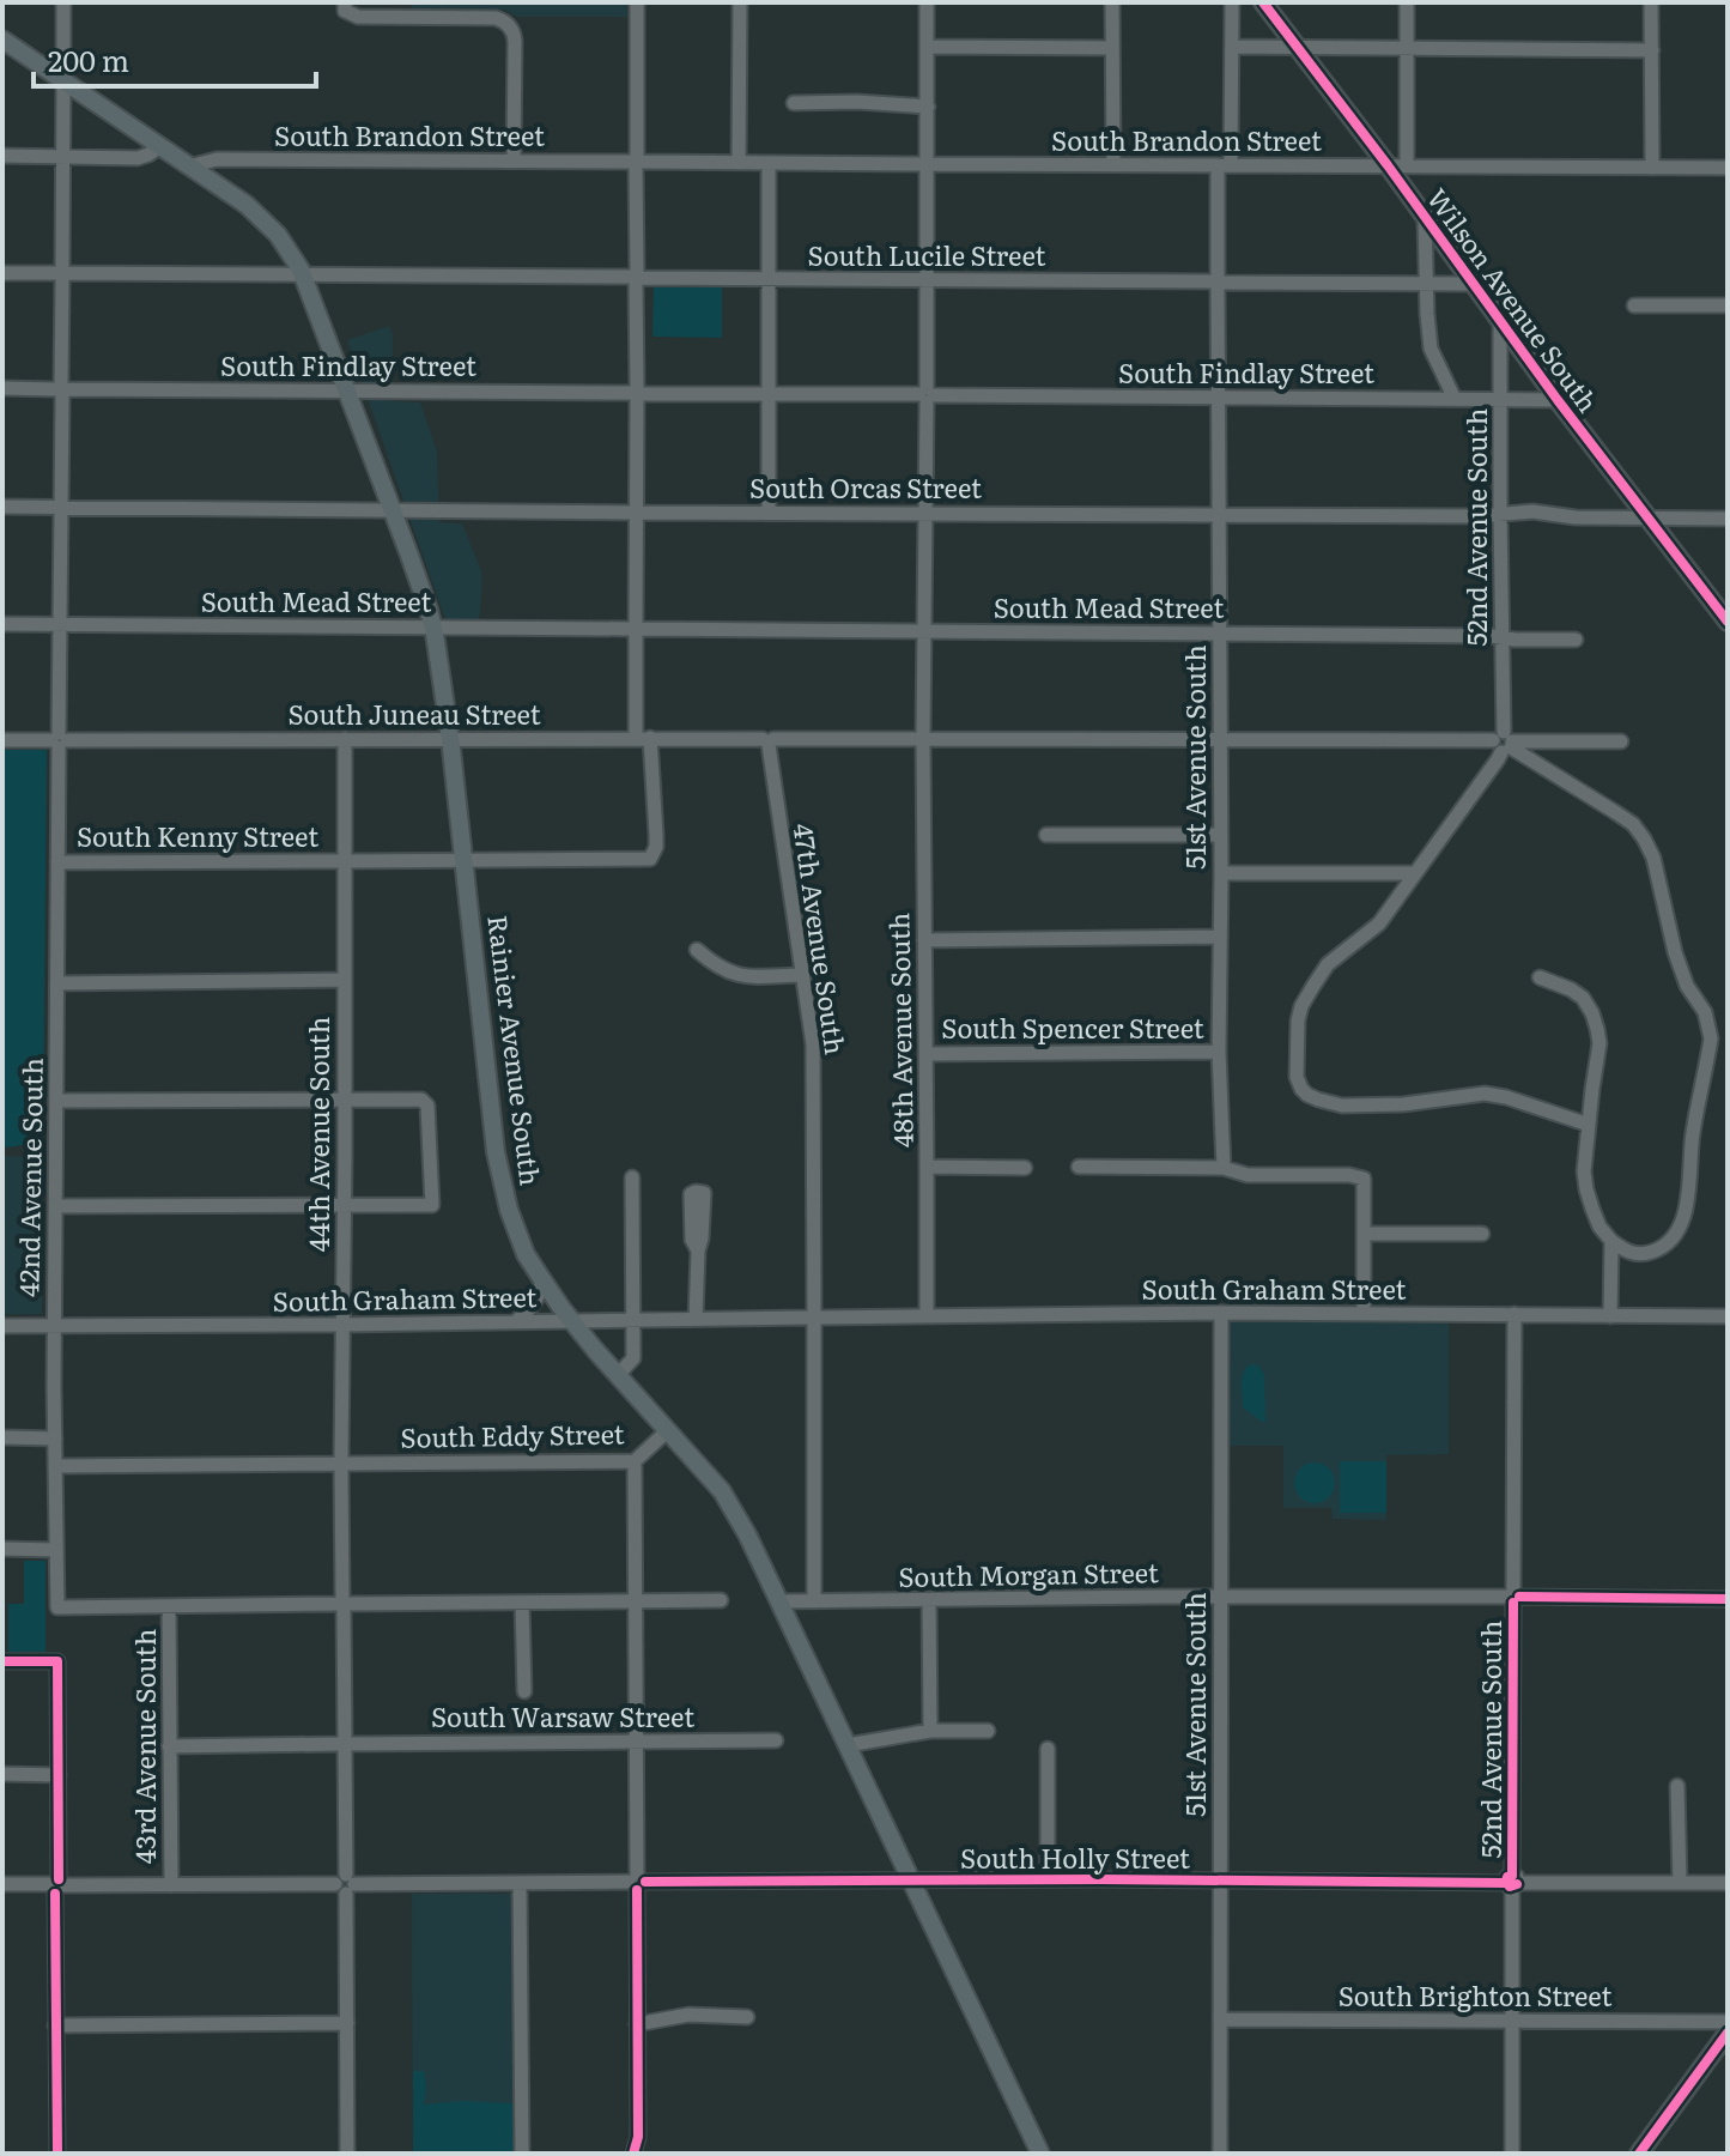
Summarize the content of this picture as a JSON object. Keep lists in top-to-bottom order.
{
  "streets": {
    "main road": ["Wilson Avenue South", "Rainier Avenue South"],
    "street": [
      "South Brandon Street",
      "South Lucile Street",
      "South Findlay Street",
      "South Orcas Street",
      "52nd Avenue South",
      "South Mead Street",
      "South Juneau Street",
      "51st Avenue South",
      "South Kenny Street",
      "47th Avenue South",
      "South Spencer Street",
      "48th Avenue South",
      "44th Avenue South",
      "42nd Avenue South",
      "South Graham Street",
      "South Eddy Street",
      "South Morgan Street",
      "South Warsaw Street",
      "43rd Avenue South",
      "South Holly Street",
      "South Brighton Street"
    ]
  },
  "crossings": [
    ["South Brandon Street", "Wilson Avenue South"],
    ["South Brandon Street", "51st Avenue South"],
    ["South Brandon Street", "48th Avenue South"],
    ["South Brandon Street", "Rainier Avenue South"],
    ["South Lucile Street", "Wilson Avenue South"],
    ["South Lucile Street", "51st Avenue South"],
    ["South Lucile Street", "48th Avenue South"],
    ["South Lucile Street", "Rainier Avenue South"],
    ["South Lucile Street", "42nd Avenue South"],
    ["Wilson Avenue South", "South Findlay Street"],
    ["Wilson Avenue South", "South Orcas Street"],
    ["Wilson Avenue South", "52nd Avenue South"],
    ["South Findlay Street", "52nd Avenue South"],
    ["South Findlay Street", "51st Avenue South"],
    ["South Findlay Street", "48th Avenue South"],
    ["South Findlay Street", "Rainier Avenue South"],
    ["South Findlay Street", "42nd Avenue South"],
    ["South Orcas Street", "52nd Avenue South"],
    ["South Orcas Street", "51st Avenue South"],
    ["South Orcas Street", "48th Avenue South"],
    ["South Orcas Street", "Rainier Avenue South"],
    ["South Orcas Street", "42nd Avenue South"],
    ["52nd Avenue South", "South Mead Street"],
    ["52nd Avenue South", "South Juneau Street"],
    ["52nd Avenue South", "South Graham Street"],
    ["52nd Avenue South", "South Morgan Street"],
    ["52nd Avenue South", "South Holly Street"],
    ["52nd Avenue South", "South Brighton Street"],
    ["South Mead Street", "51st Avenue South"],
    ["South Mead Street", "48th Avenue South"],
    ["South Mead Street", "Rainier Avenue South"],
    ["South Mead Street", "42nd Avenue South"],
    ["South Juneau Street", "51st Avenue South"],
    ["South Juneau Street", "South Kenny Street"],
    ["South Juneau Street", "47th Avenue South"],
    ["South Juneau Street", "48th Avenue South"],
    ["South Juneau Street", "Rainier Avenue South"],
    ["South Juneau Street", "44th Avenue South"],
    ["South Juneau Street", "42nd Avenue South"],
    ["51st Avenue South", "South Spencer Street"],
    ["51st Avenue South", "South Graham Street"],
    ["51st Avenue South", "South Morgan Street"],
    ["51st Avenue South", "South Holly Street"],
    ["51st Avenue South", "South Brighton Street"],
    ["South Kenny Street", "Rainier Avenue South"],
    ["South Kenny Street", "44th Avenue South"],
    ["South Kenny Street", "42nd Avenue South"],
    ["47th Avenue South", "South Graham Street"],
    ["47th Avenue South", "South Morgan Street"],
    ["South Spencer Street", "48th Avenue South"],
    ["48th Avenue South", "South Graham Street"],
    ["Rainier Avenue South", "42nd Avenue South"],
    ["Rainier Avenue South", "South Graham Street"],
    ["Rainier Avenue South", "South Eddy Street"],
    ["Rainier Avenue South", "South Morgan Street"],
    ["Rainier Avenue South", "South Holly Street"],
    ["44th Avenue South", "South Graham Street"],
    ["44th Avenue South", "South Eddy Street"],
    ["44th Avenue South", "South Warsaw Street"],
    ["44th Avenue South", "South Holly Street"],
    ["42nd Avenue South", "South Graham Street"],
    ["42nd Avenue South", "South Eddy Street"],
    ["42nd Avenue South", "43rd Avenue South"],
    ["South Warsaw Street", "43rd Avenue South"],
    ["43rd Avenue South", "South Holly Street"]
  ],
  "scale_bar": "200 m"
}
